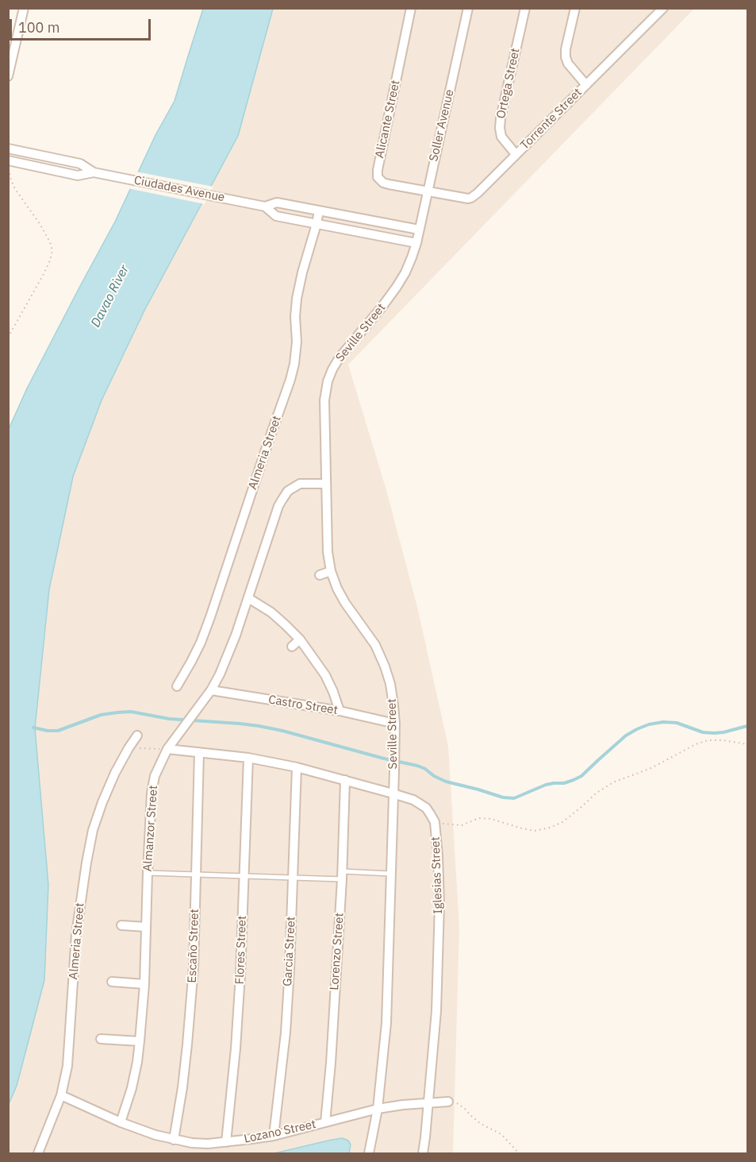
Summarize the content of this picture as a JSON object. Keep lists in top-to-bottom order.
{
  "streets": {
    "street": [
      "Ortega Street",
      "Alicante Street",
      "Torrente Street",
      "Soller Avenue",
      "Ciudades Avenue",
      "Seville Street",
      "Almeria Street",
      "Castro Street",
      "Almanzor Street",
      "Iglesias Street",
      "Escaño Street",
      "Flores Street",
      "Garcia Street",
      "Lorenzo Street",
      "Lozano Street"
    ]
  },
  "crossings": [
    ["Ortega Street", "Torrente Street"],
    ["Alicante Street", "Torrente Street"],
    ["Alicante Street", "Soller Avenue"],
    ["Torrente Street", "Soller Avenue"],
    ["Soller Avenue", "Ciudades Avenue"],
    ["Soller Avenue", "Seville Street"],
    ["Ciudades Avenue", "Seville Street"],
    ["Ciudades Avenue", "Almeria Street"],
    ["Seville Street", "Castro Street"],
    ["Seville Street", "Almanzor Street"],
    ["Seville Street", "Iglesias Street"],
    ["Seville Street", "Lozano Street"],
    ["Almeria Street", "Lozano Street"],
    ["Castro Street", "Almanzor Street"],
    ["Almanzor Street", "Iglesias Street"],
    ["Almanzor Street", "Lozano Street"],
    ["Iglesias Street", "Escaño Street"],
    ["Iglesias Street", "Flores Street"],
    ["Iglesias Street", "Garcia Street"],
    ["Iglesias Street", "Lorenzo Street"],
    ["Iglesias Street", "Lozano Street"],
    ["Escaño Street", "Lozano Street"],
    ["Flores Street", "Lozano Street"],
    ["Garcia Street", "Lozano Street"],
    ["Lorenzo Street", "Lozano Street"]
  ],
  "water": ["Davao River"],
  "scale_bar": "100 m"
}
